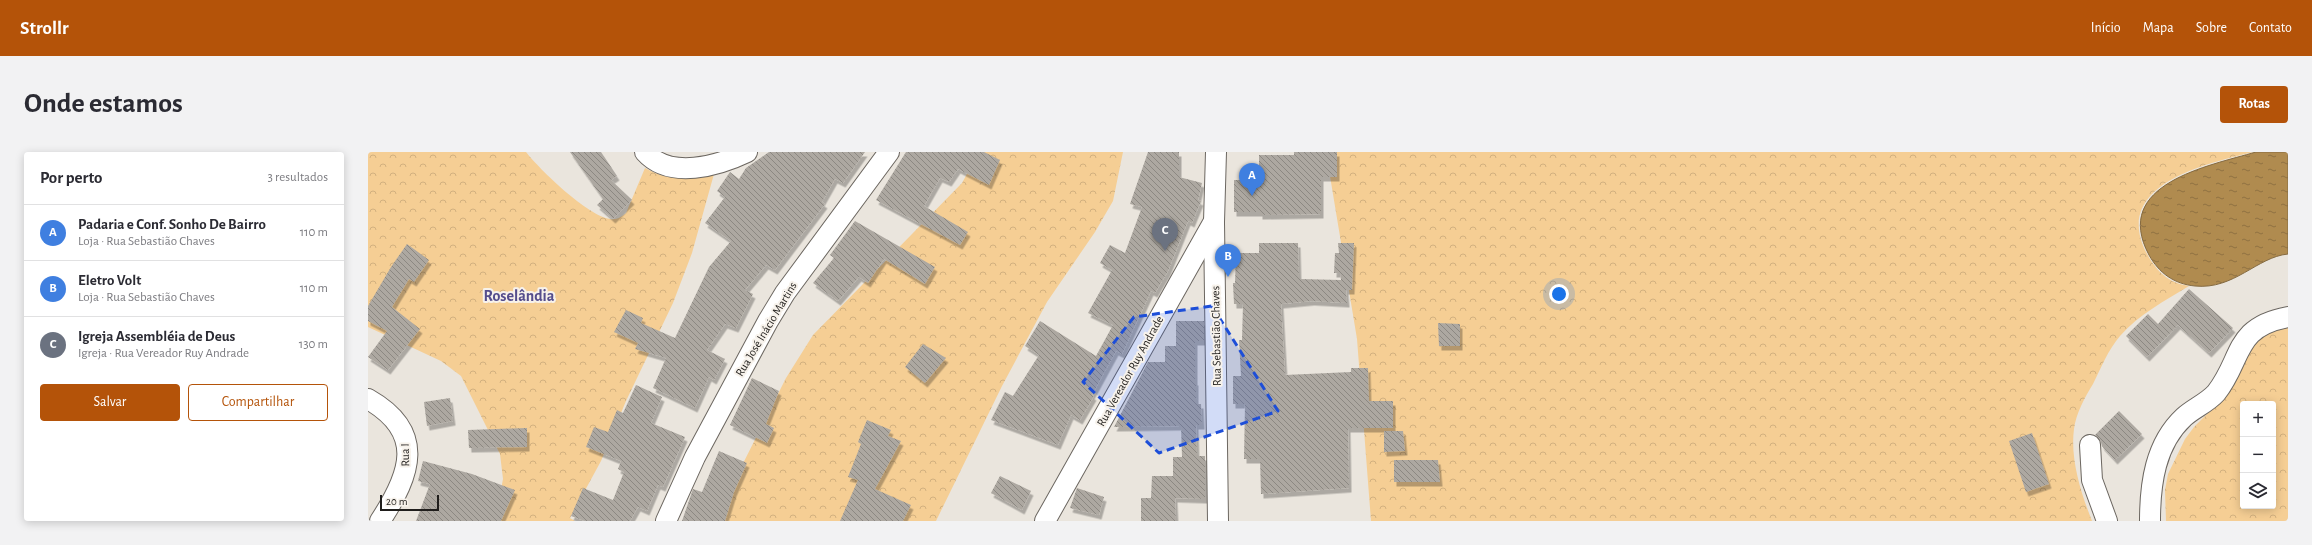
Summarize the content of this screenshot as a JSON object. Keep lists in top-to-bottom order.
{
  "streets": {
    "street": [
      "Rua José Inácio Martins",
      "Rua Sebastião Chaves",
      "Rua Vereador Ruy Andrade",
      "Rua I"
    ]
  },
  "crossings": [
    ["Rua Sebastião Chaves", "Rua Vereador Ruy Andrade"]
  ],
  "districts": ["Roselândia"],
  "scale_bar": "20 m",
  "page": {
    "header": "Strollr",
    "nav": [
      "Início",
      "Mapa",
      "Sobre",
      "Contato"
    ],
    "buttons": [
      "Rotas",
      ["Salvar", "Compartilhar"]
    ],
    "title": "Onde estamos",
    "heading": ["Por perto", "3 resultados"],
    "pins": ["A", "C", "B"],
    "list": [
      {
        "mark": "A",
        "name": "Padaria e Conf. Sonho De Bairro",
        "note": "Loja · Rua Sebastião Chaves",
        "value": "110 m"
      },
      {
        "mark": "B",
        "name": "Eletro Volt",
        "note": "Loja · Rua Sebastião Chaves",
        "value": "110 m"
      },
      {
        "mark": "C",
        "name": "Igreja Assembléia de Deus",
        "note": "Igreja · Rua Vereador Ruy Andrade",
        "value": "130 m"
      }
    ],
    "map_buttons": ["+", "−"],
    "scale": "20 m"
  }
}
